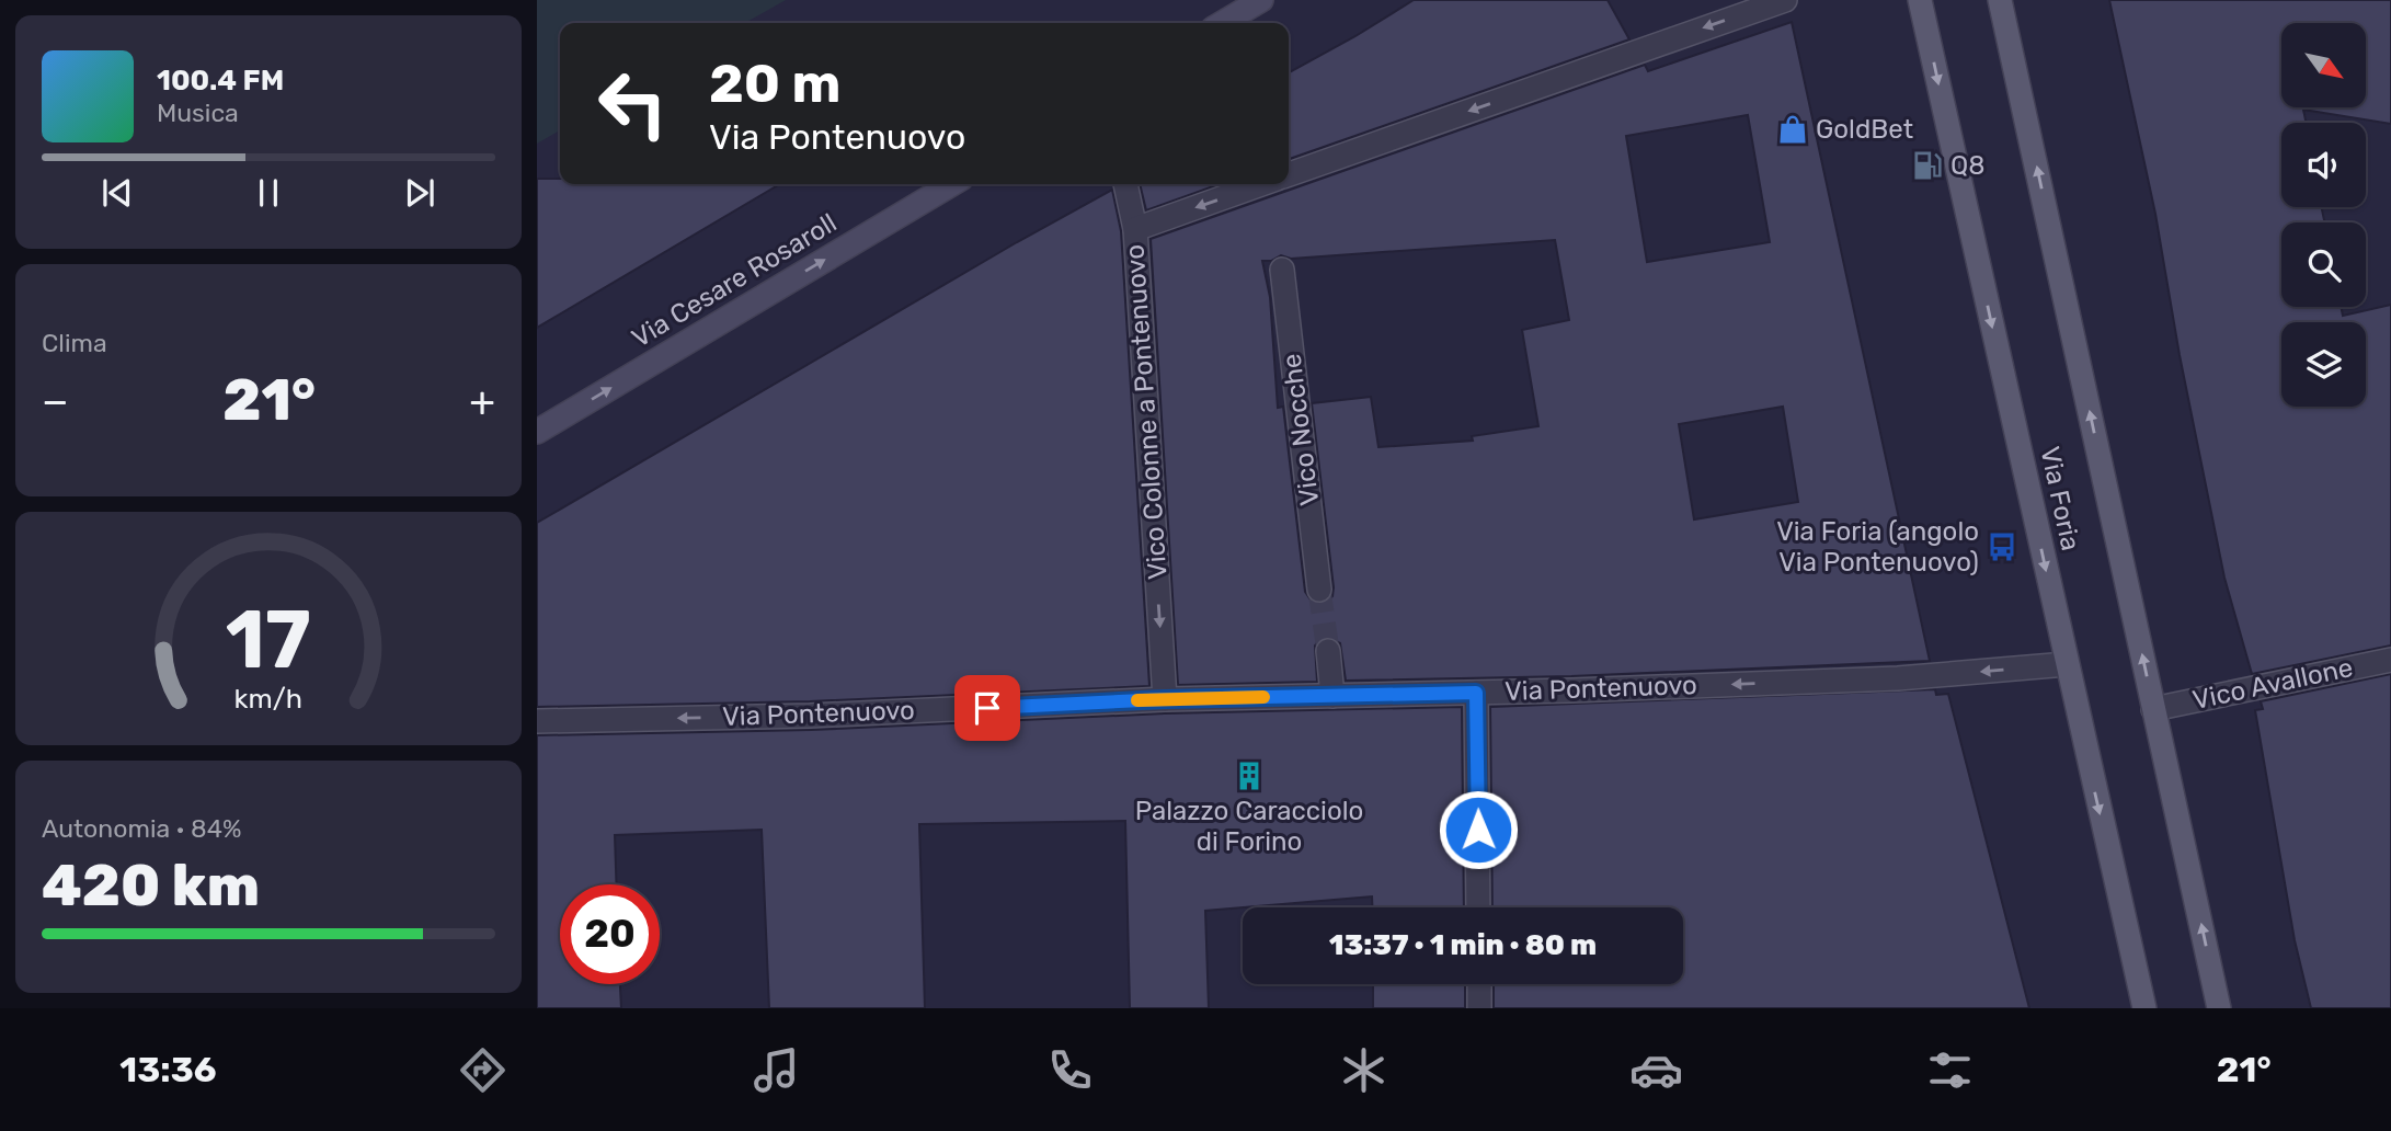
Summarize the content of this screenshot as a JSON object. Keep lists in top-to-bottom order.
{
  "streets": {
    "main road": ["Via Cesare Rosaroll", "Via Foria"],
    "street": [
      "Vico Colonne a Pontenuovo",
      "Vico Nocche",
      "Vico Avallone",
      "Via Pontenuovo"
    ]
  },
  "crossings": [
    ["Vico Colonne a Pontenuovo", "Via Pontenuovo"],
    ["Via Foria", "Vico Avallone"],
    ["Via Foria", "Via Pontenuovo"]
  ],
  "one_way": ["Via Cesare Rosaroll", "Vico Colonne a Pontenuovo", "Via Pontenuovo"],
  "places": {
    "shop": ["GoldBet"],
    "fuel station": ["Q8"],
    "bus stop": ["Via Foria (angolo Via Pontenuovo)"],
    "building": ["Palazzo Caracciolo di Forino"]
  },
  "north": "bottom right",
  "page": {
    "turn": ["20 m", "Via Pontenuovo"],
    "song": ["100.4 FM", "Musica"],
    "tile": [
      "Clima",
      ["Autonomia · 84%", "420 km"]
    ],
    "heat": ["−", "21°", "+"],
    "limit": "20",
    "trip": "13:37 · 1 min · 80 m",
    "tabs": ["13:36", "21°"],
    "gauge": ["17", "km/h"]
  }
}
